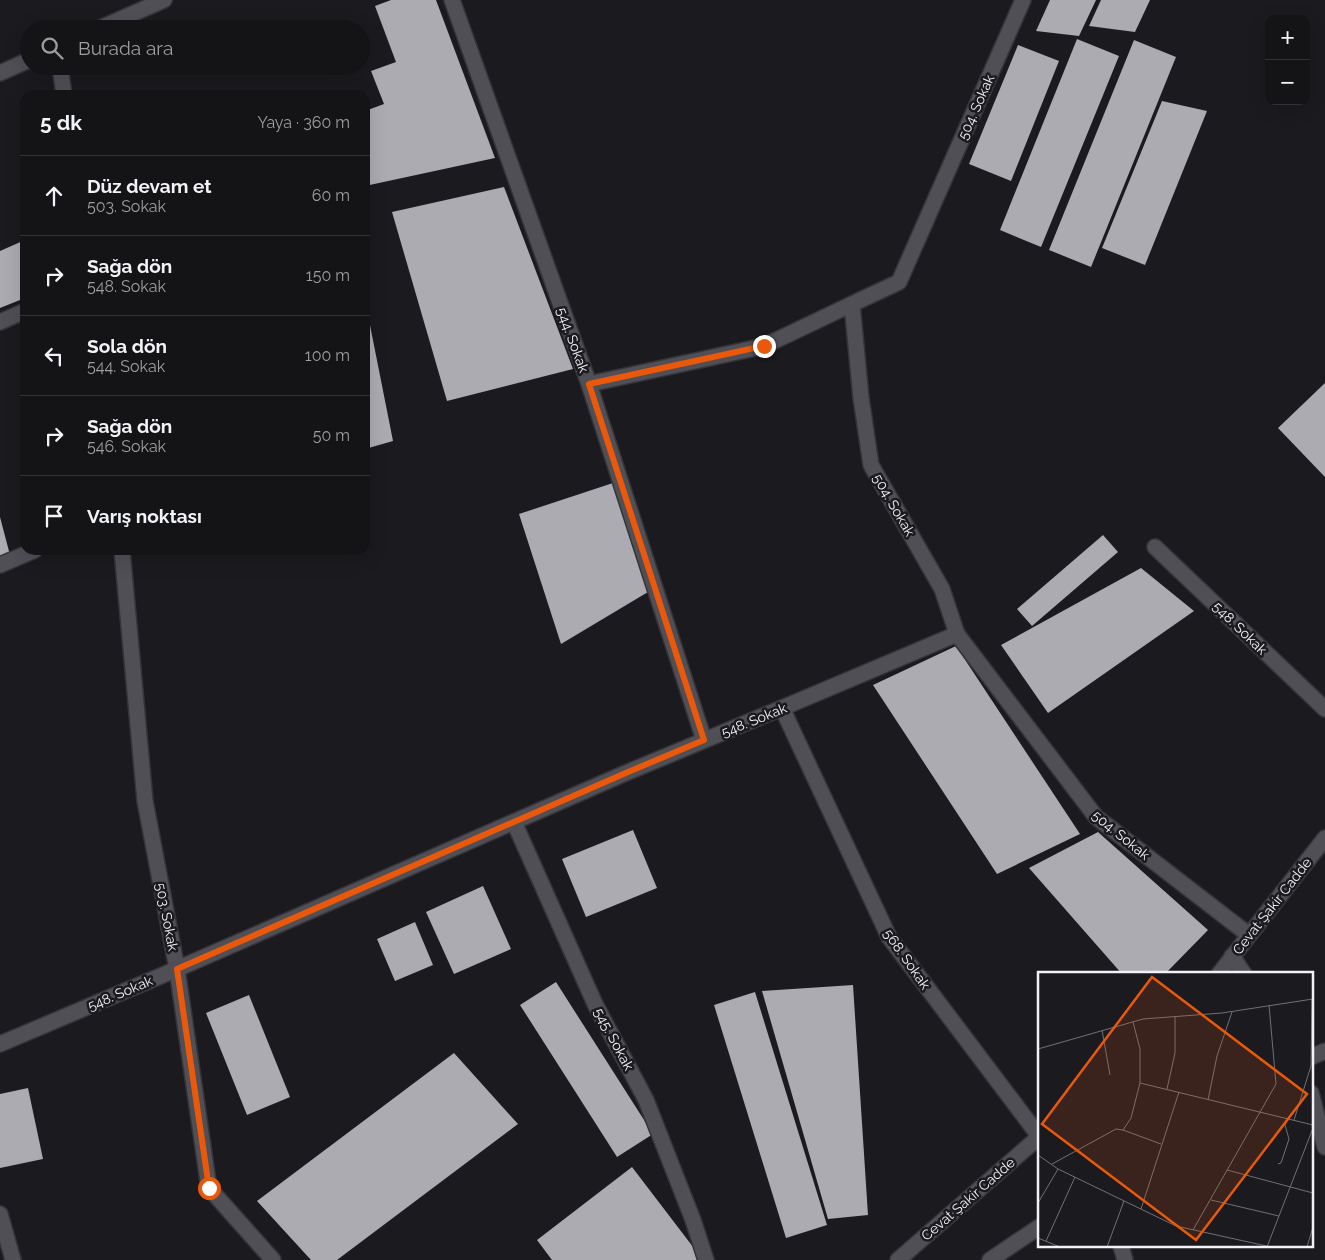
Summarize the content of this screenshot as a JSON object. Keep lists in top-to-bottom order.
{
  "streets": {
    "street": [
      "504. Sokak",
      "544. Sokak",
      "548. Sokak",
      "Cevat Şakir Cadde",
      "503. Sokak",
      "568. Sokak",
      "545. Sokak"
    ]
  },
  "crossings": [
    ["504. Sokak", "548. Sokak"],
    ["504. Sokak", "Cevat Şakir Cadde"],
    ["544. Sokak", "548. Sokak"],
    ["548. Sokak", "503. Sokak"],
    ["548. Sokak", "568. Sokak"],
    ["548. Sokak", "545. Sokak"]
  ],
  "page": {
    "map_buttons": ["+", "−"],
    "search": "Burada ara",
    "heading": ["5 dk", "Yaya · 360 m"],
    "list": [
      ["Düz devam et", "503. Sokak", "60 m"],
      ["Sağa dön", "548. Sokak", "150 m"],
      ["Sola dön", "544. Sokak", "100 m"],
      ["Sağa dön", "546. Sokak", "50 m"],
      "Varış noktası"
    ]
  }
}
